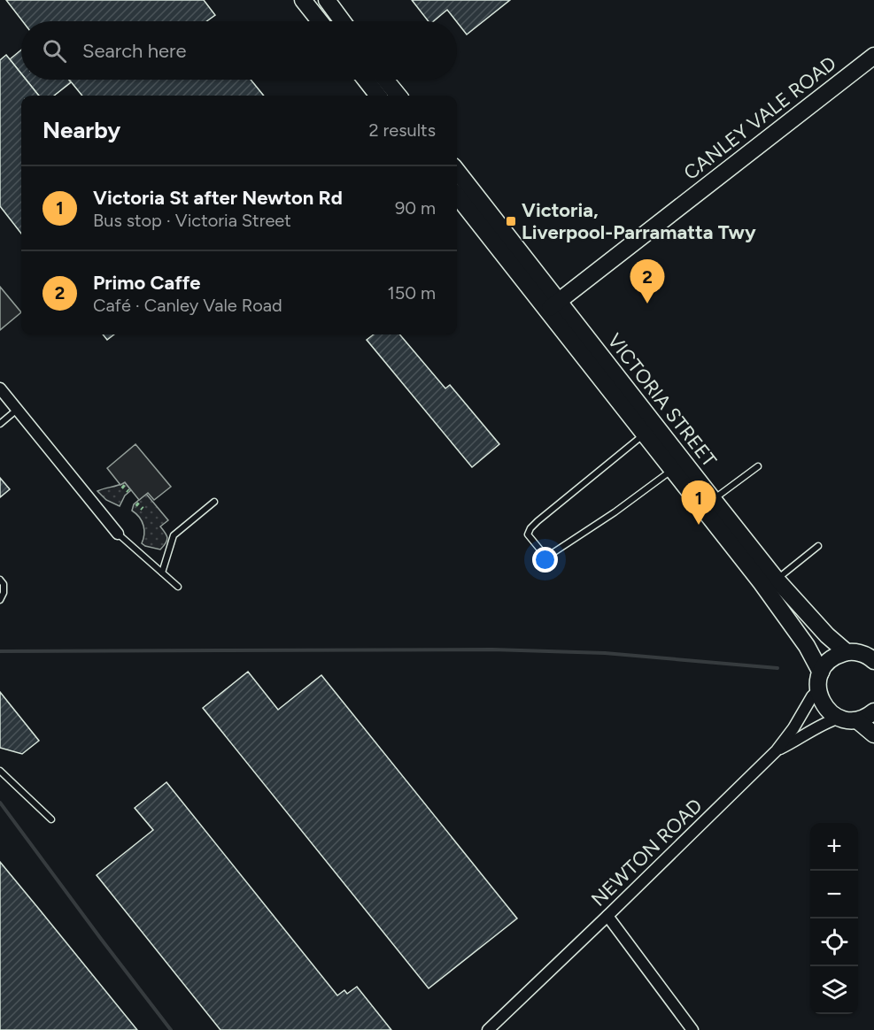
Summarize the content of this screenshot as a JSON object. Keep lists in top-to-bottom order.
{
  "streets": {
    "main road": ["CANLEY VALE ROAD", "VICTORIA STREET"],
    "street": ["NEWTON ROAD"]
  },
  "crossings": [
    ["CANLEY VALE ROAD", "VICTORIA STREET"]
  ],
  "places": {
    "transit": ["Victoria, Liverpool-Parramatta Twy"]
  },
  "page": {
    "search": "Search here",
    "heading": ["Nearby", "2 results"],
    "list": [
      {
        "mark": "1",
        "name": "Victoria St after Newton Rd",
        "note": "Bus stop · Victoria Street",
        "value": "90 m"
      },
      {
        "mark": "2",
        "name": "Primo Caffe",
        "note": "Café · Canley Vale Road",
        "value": "150 m"
      }
    ],
    "pins": ["2", "1"],
    "map_buttons": ["+", "−"]
  }
}
